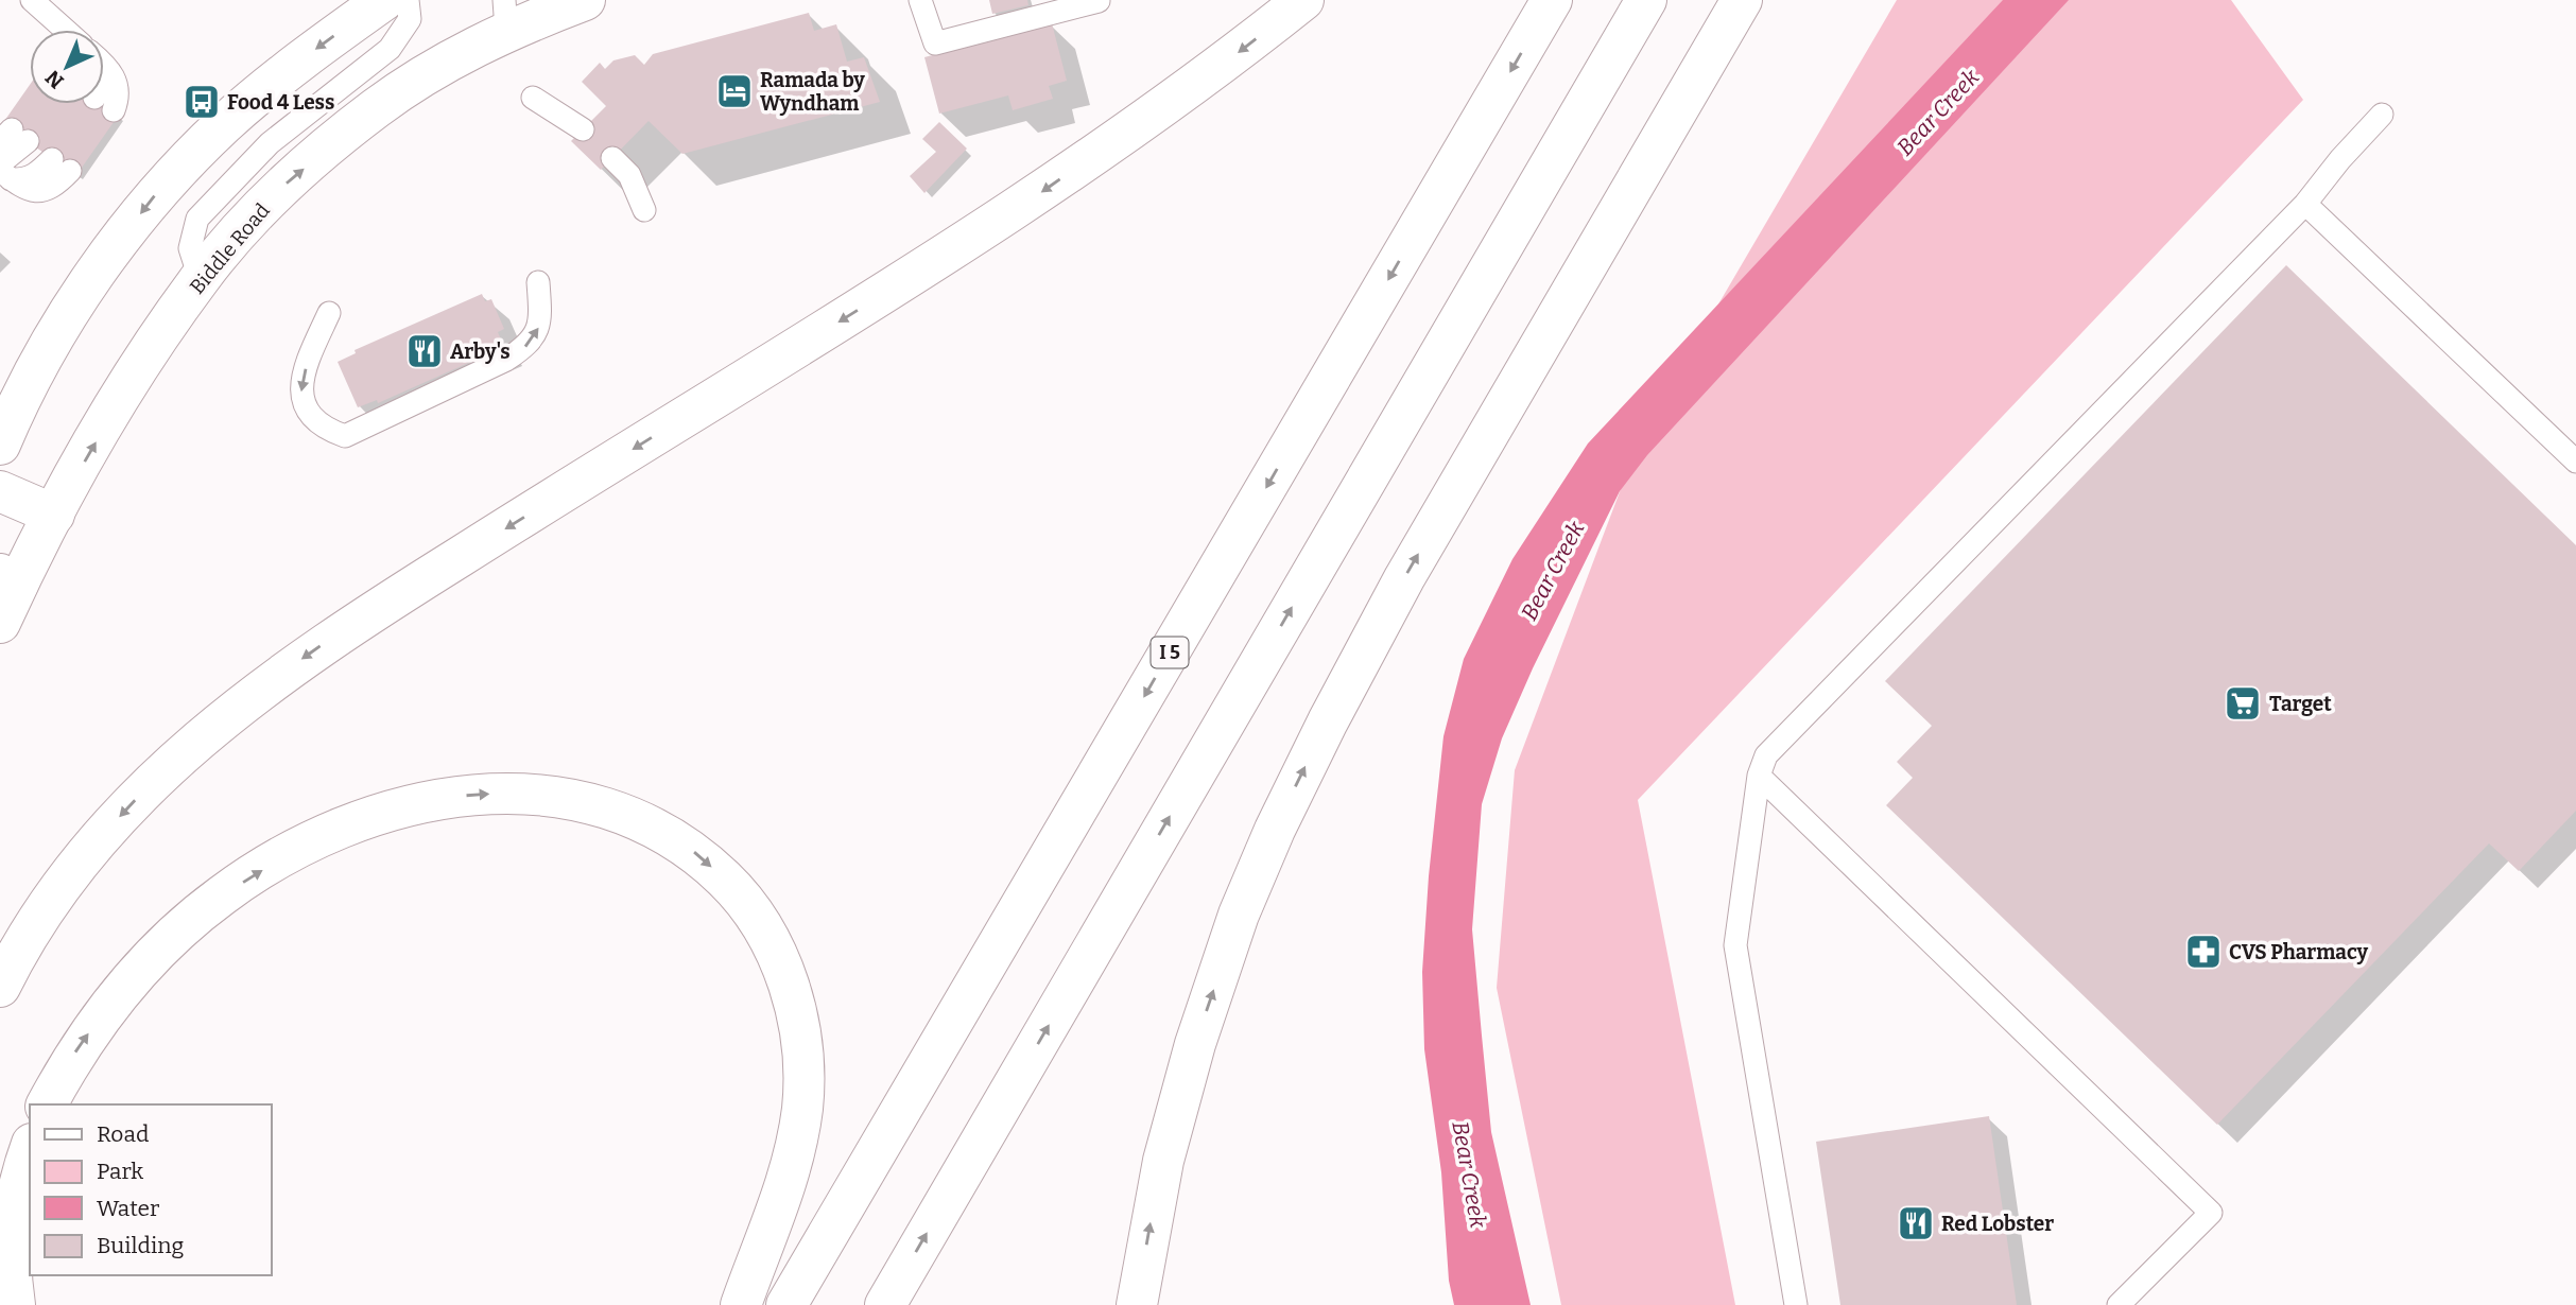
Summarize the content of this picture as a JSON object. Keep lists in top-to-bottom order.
{
  "streets": {
    "main road": ["Biddle Road", "I 5"]
  },
  "water": ["Bear Creek"],
  "places": {
    "hotel": ["Ramada by Wyndham"],
    "bus stop": ["Food 4 Less"],
    "restaurant": ["Arby's", "Red Lobster"],
    "supermarket": ["Target"],
    "pharmacy": ["CVS Pharmacy"]
  },
  "legend": [
    "Road",
    "Park",
    "Water",
    "Building"
  ],
  "north": "bottom left"
}
